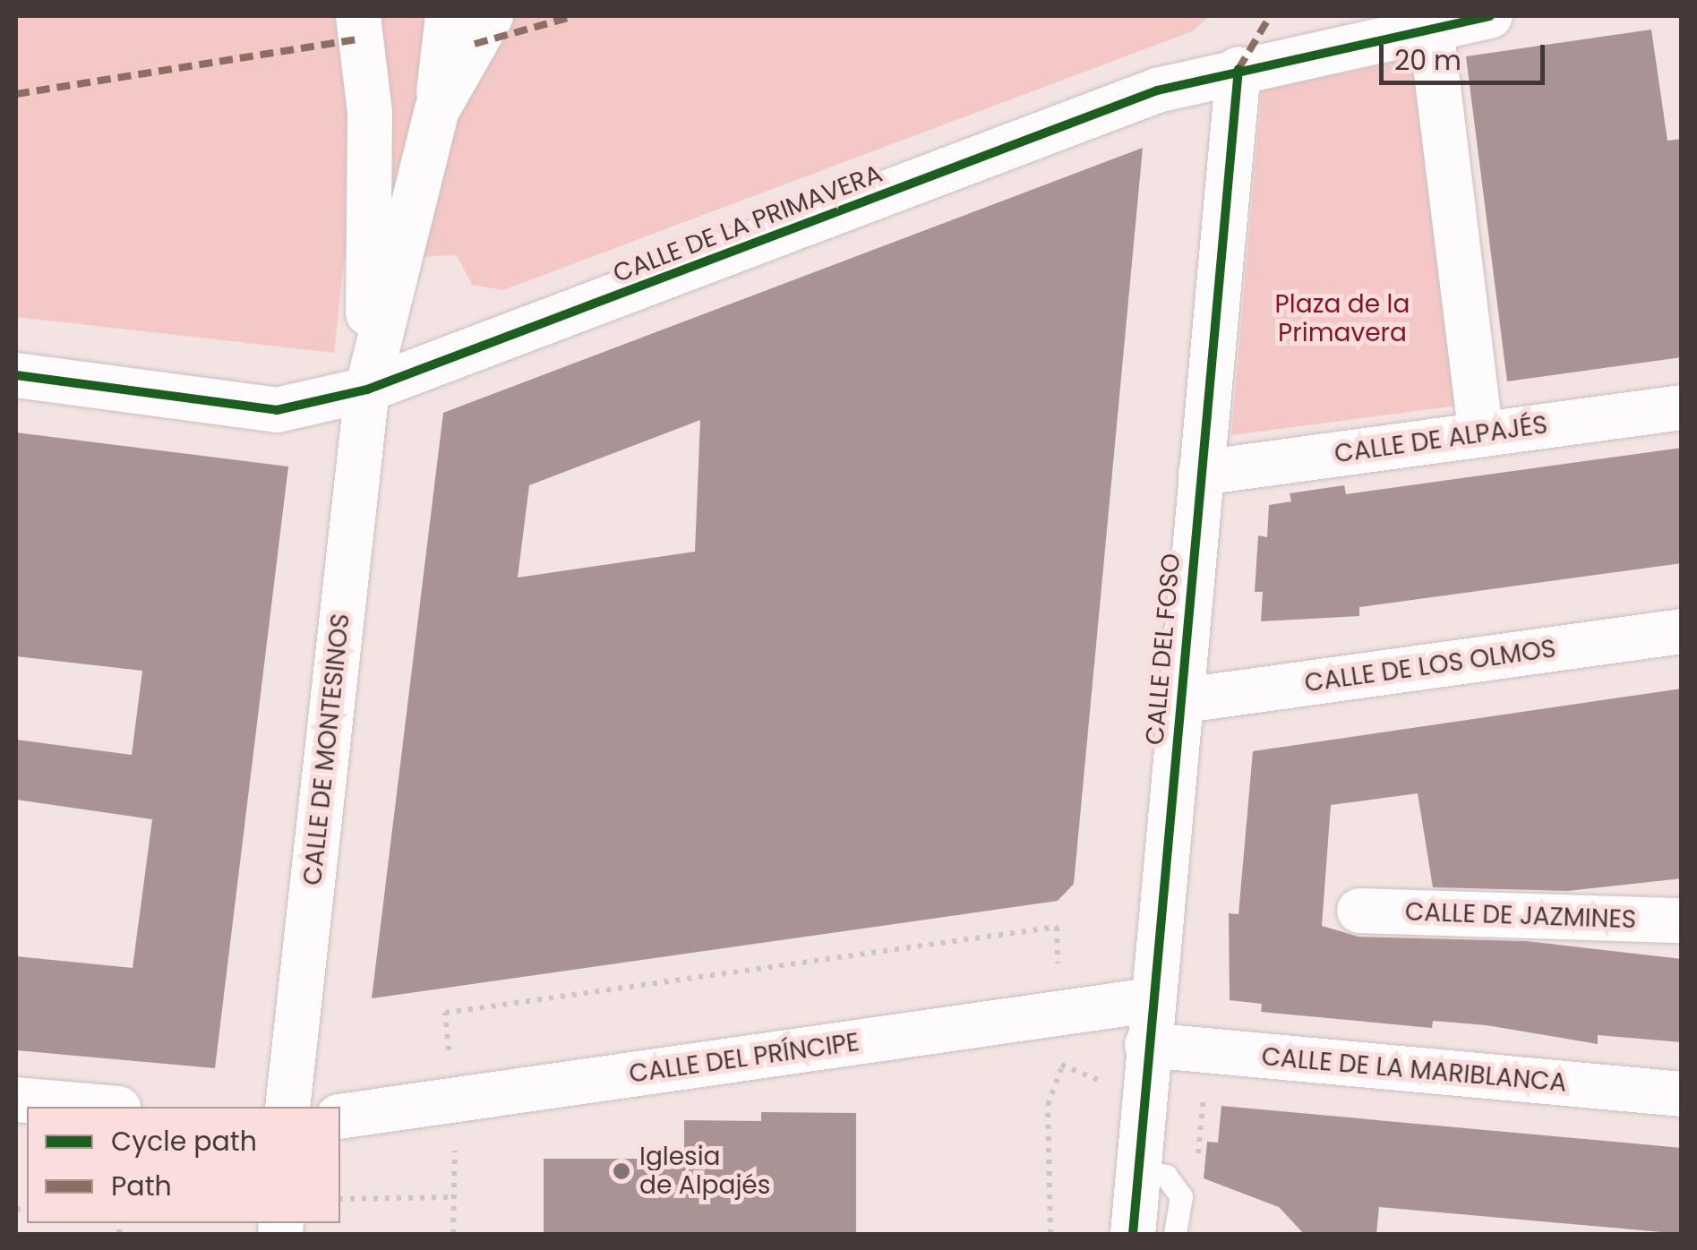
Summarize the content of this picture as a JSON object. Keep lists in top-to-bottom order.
{
  "streets": {
    "street": [
      "CALLE DE LA PRIMAVERA",
      "CALLE DE ALPAJÉS",
      "CALLE DEL FOSO",
      "CALLE DE LOS OLMOS",
      "CALLE DE MONTESINOS",
      "CALLE DE JAZMINES",
      "CALLE DEL PRÍNCIPE",
      "CALLE DE LA MARIBLANCA"
    ]
  },
  "crossings": [
    ["CALLE DE LA PRIMAVERA", "CALLE DEL FOSO"],
    ["CALLE DE LA PRIMAVERA", "CALLE DE MONTESINOS"],
    ["CALLE DE ALPAJÉS", "CALLE DEL FOSO"],
    ["CALLE DEL FOSO", "CALLE DE LOS OLMOS"],
    ["CALLE DEL FOSO", "CALLE DEL PRÍNCIPE"],
    ["CALLE DEL FOSO", "CALLE DE LA MARIBLANCA"]
  ],
  "parks": ["Plaza de la Primavera"],
  "places": ["Iglesia de Alpajés"],
  "legend": ["Cycle path", "Path"],
  "scale_bar": "20 m"
}
